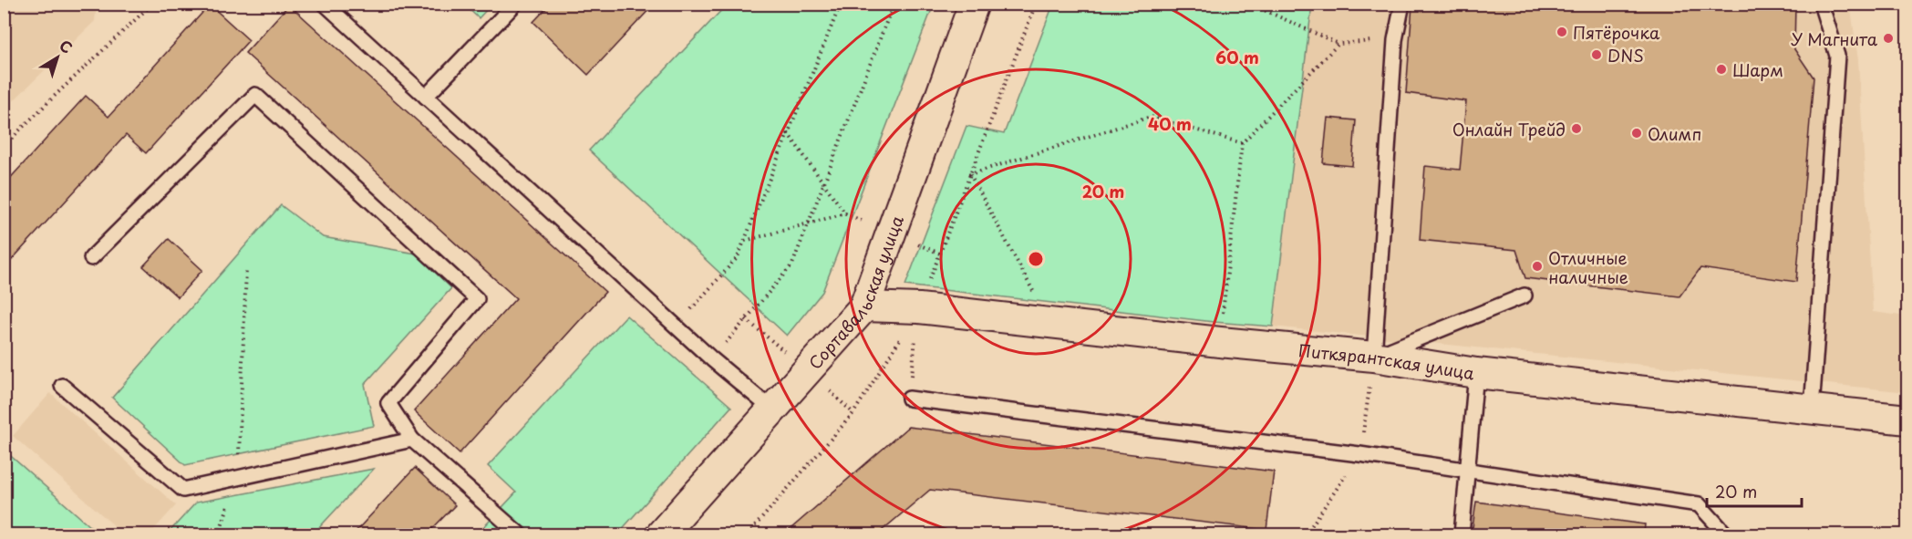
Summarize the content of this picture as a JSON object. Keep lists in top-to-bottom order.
{
  "streets": {
    "street": ["Сортавальская улица", "Питкярантская улица"]
  },
  "crossings": [
    ["Сортавальская улица", "Питкярантская улица"]
  ],
  "places": [
    "Пятёрочка",
    "У Магнита",
    "DNS",
    "Шарм",
    "Онлайн Трейд",
    "Олимп",
    "Отличные наличные"
  ],
  "scale_bar": "20 m",
  "north": "top right",
  "rings": ["60 m", "40 m", "20 m"]
}
